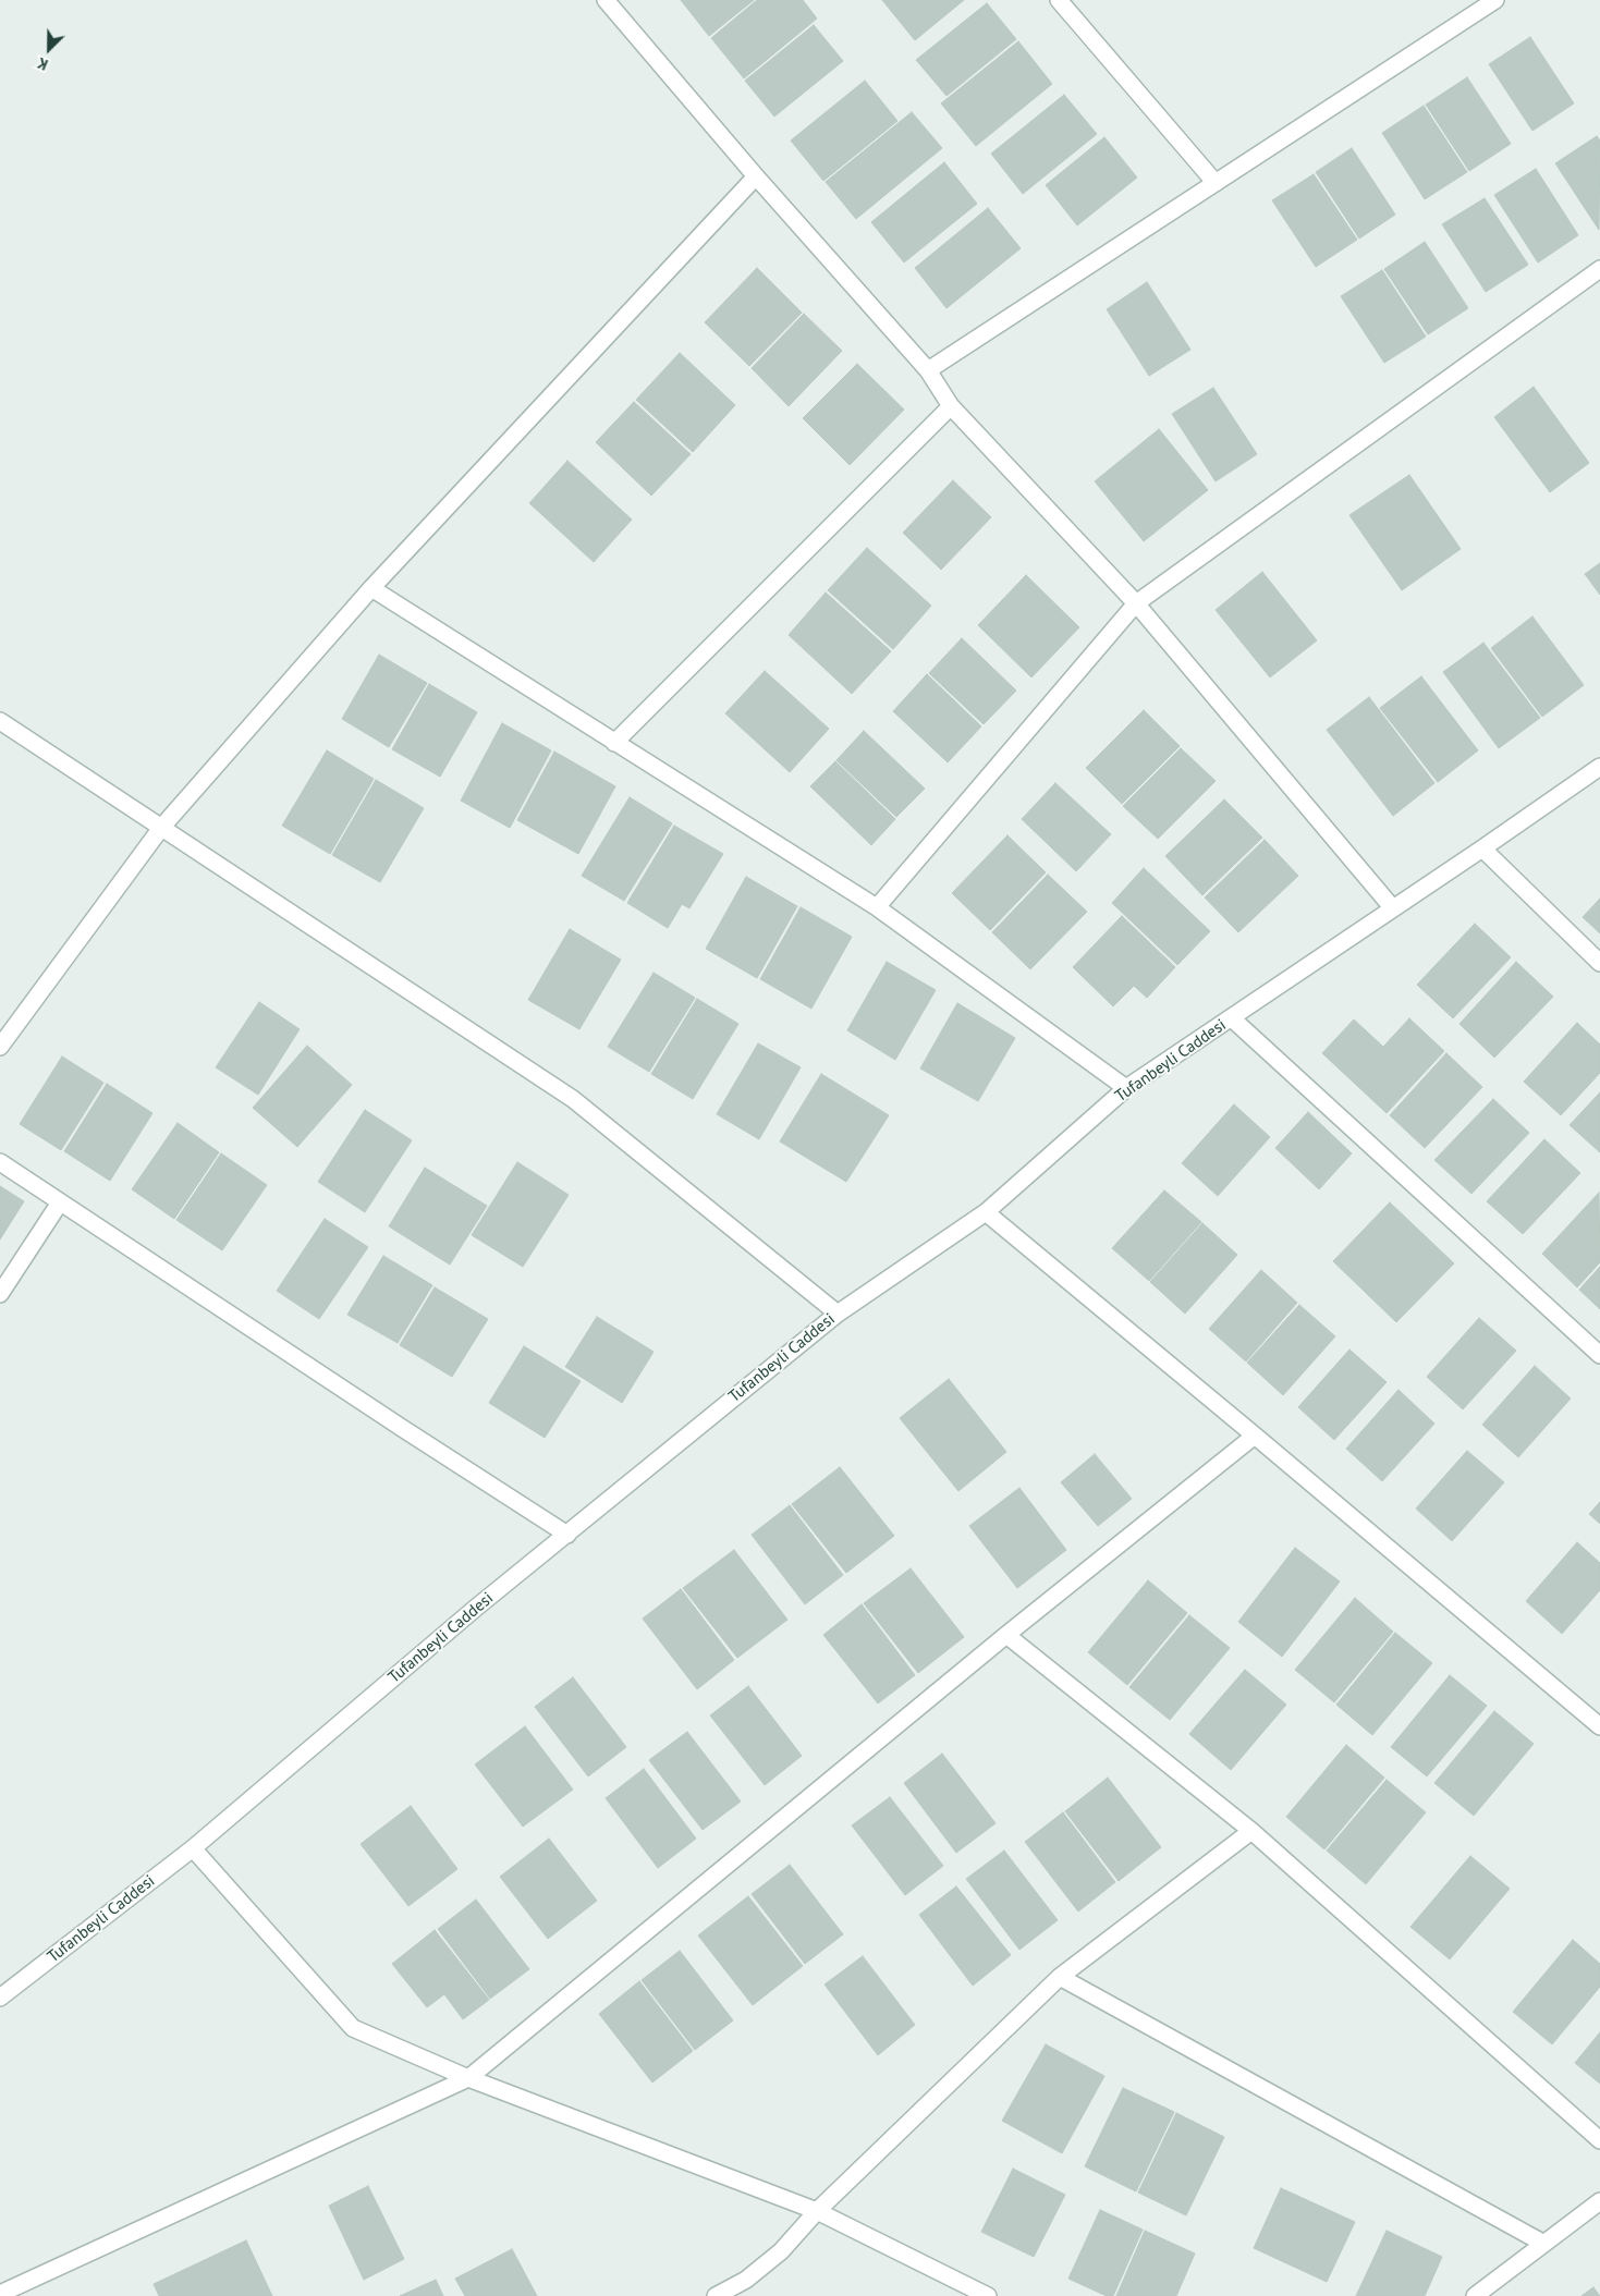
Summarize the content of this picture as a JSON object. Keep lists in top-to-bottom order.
{
  "streets": {
    "street": ["Tufanbeyli Caddesi"]
  },
  "north": "bottom left"
}
